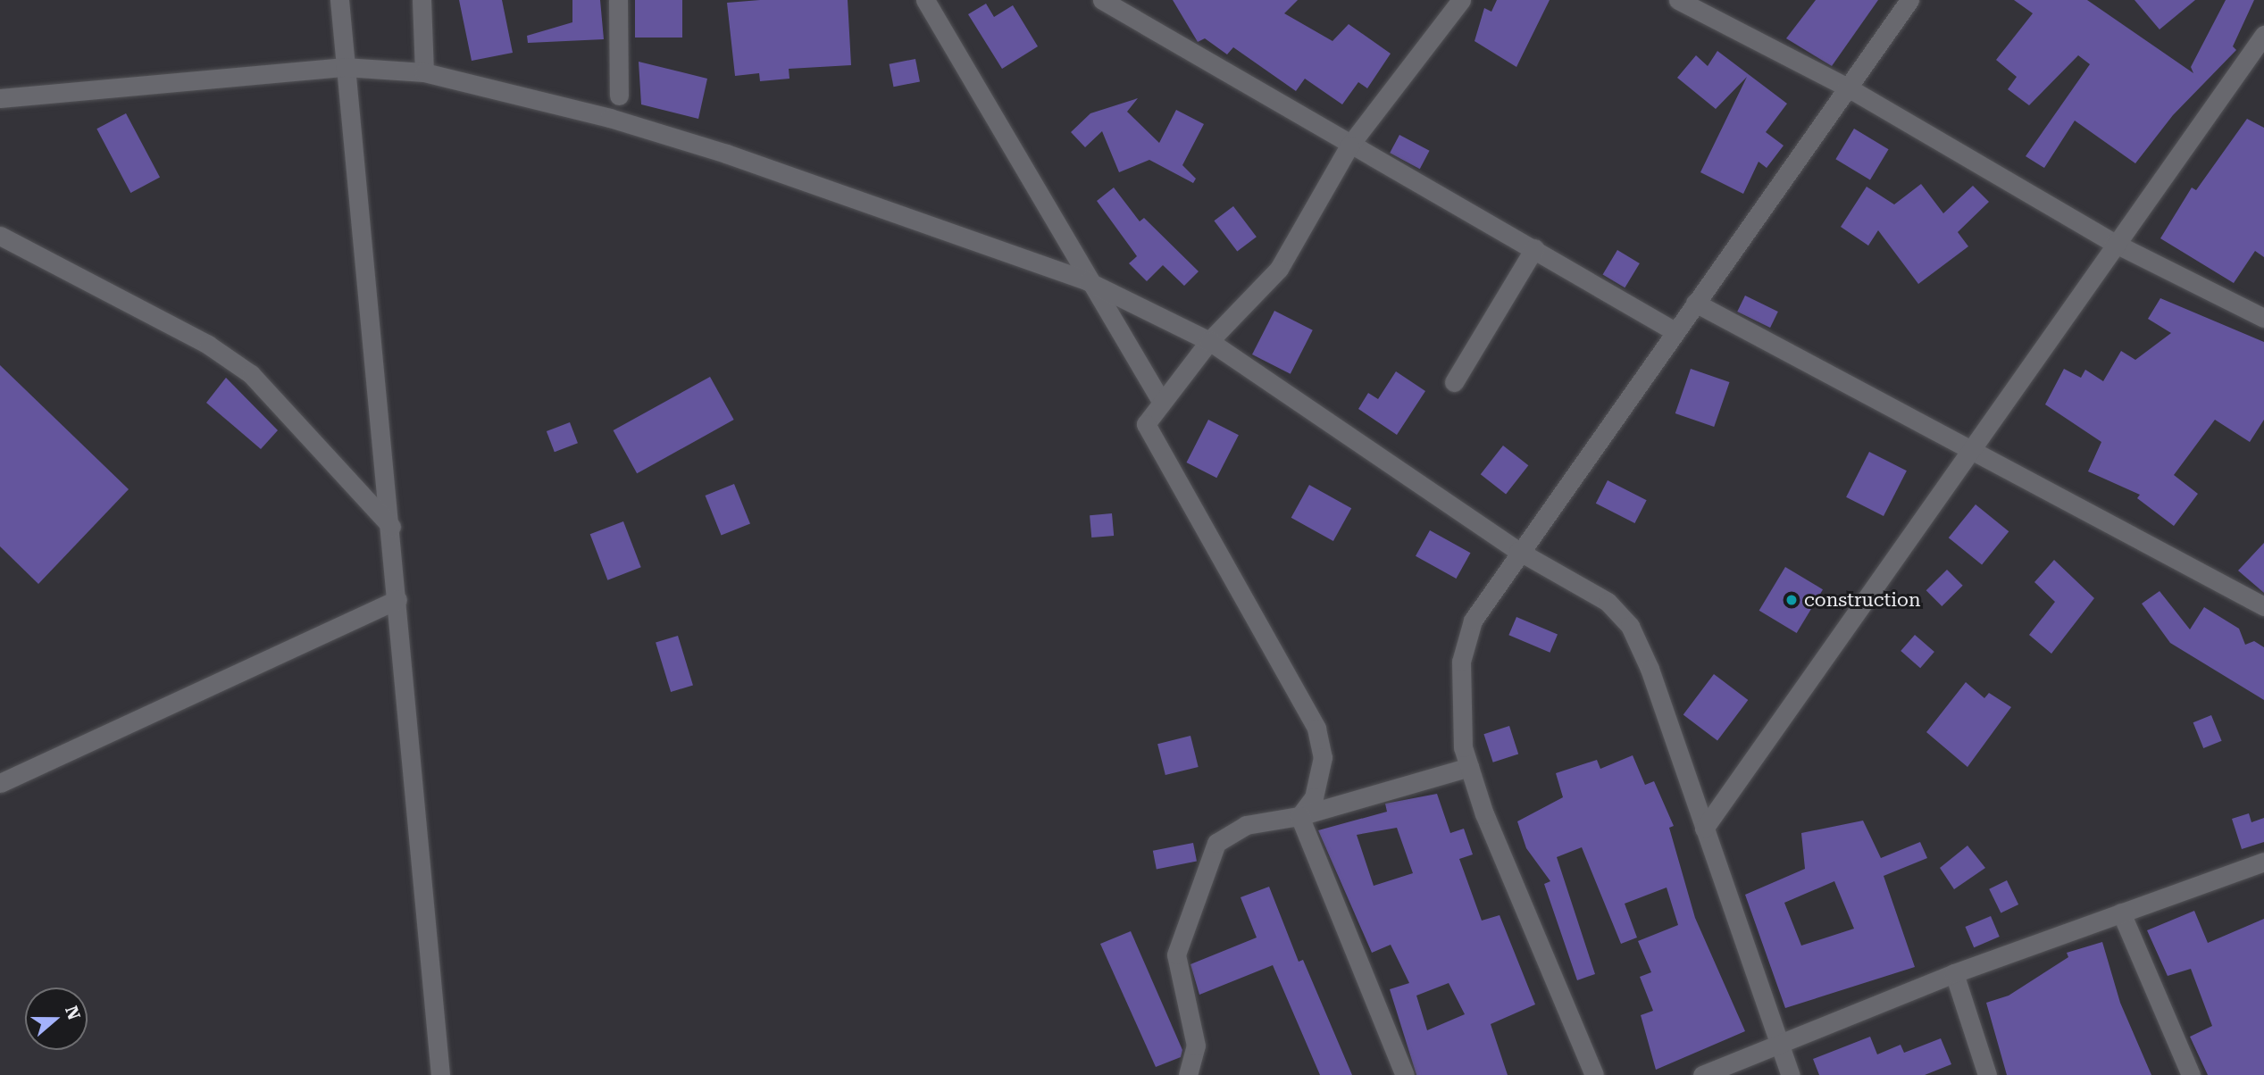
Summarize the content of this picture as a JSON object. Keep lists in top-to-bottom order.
{
  "places": ["construction"],
  "north": "right"
}
